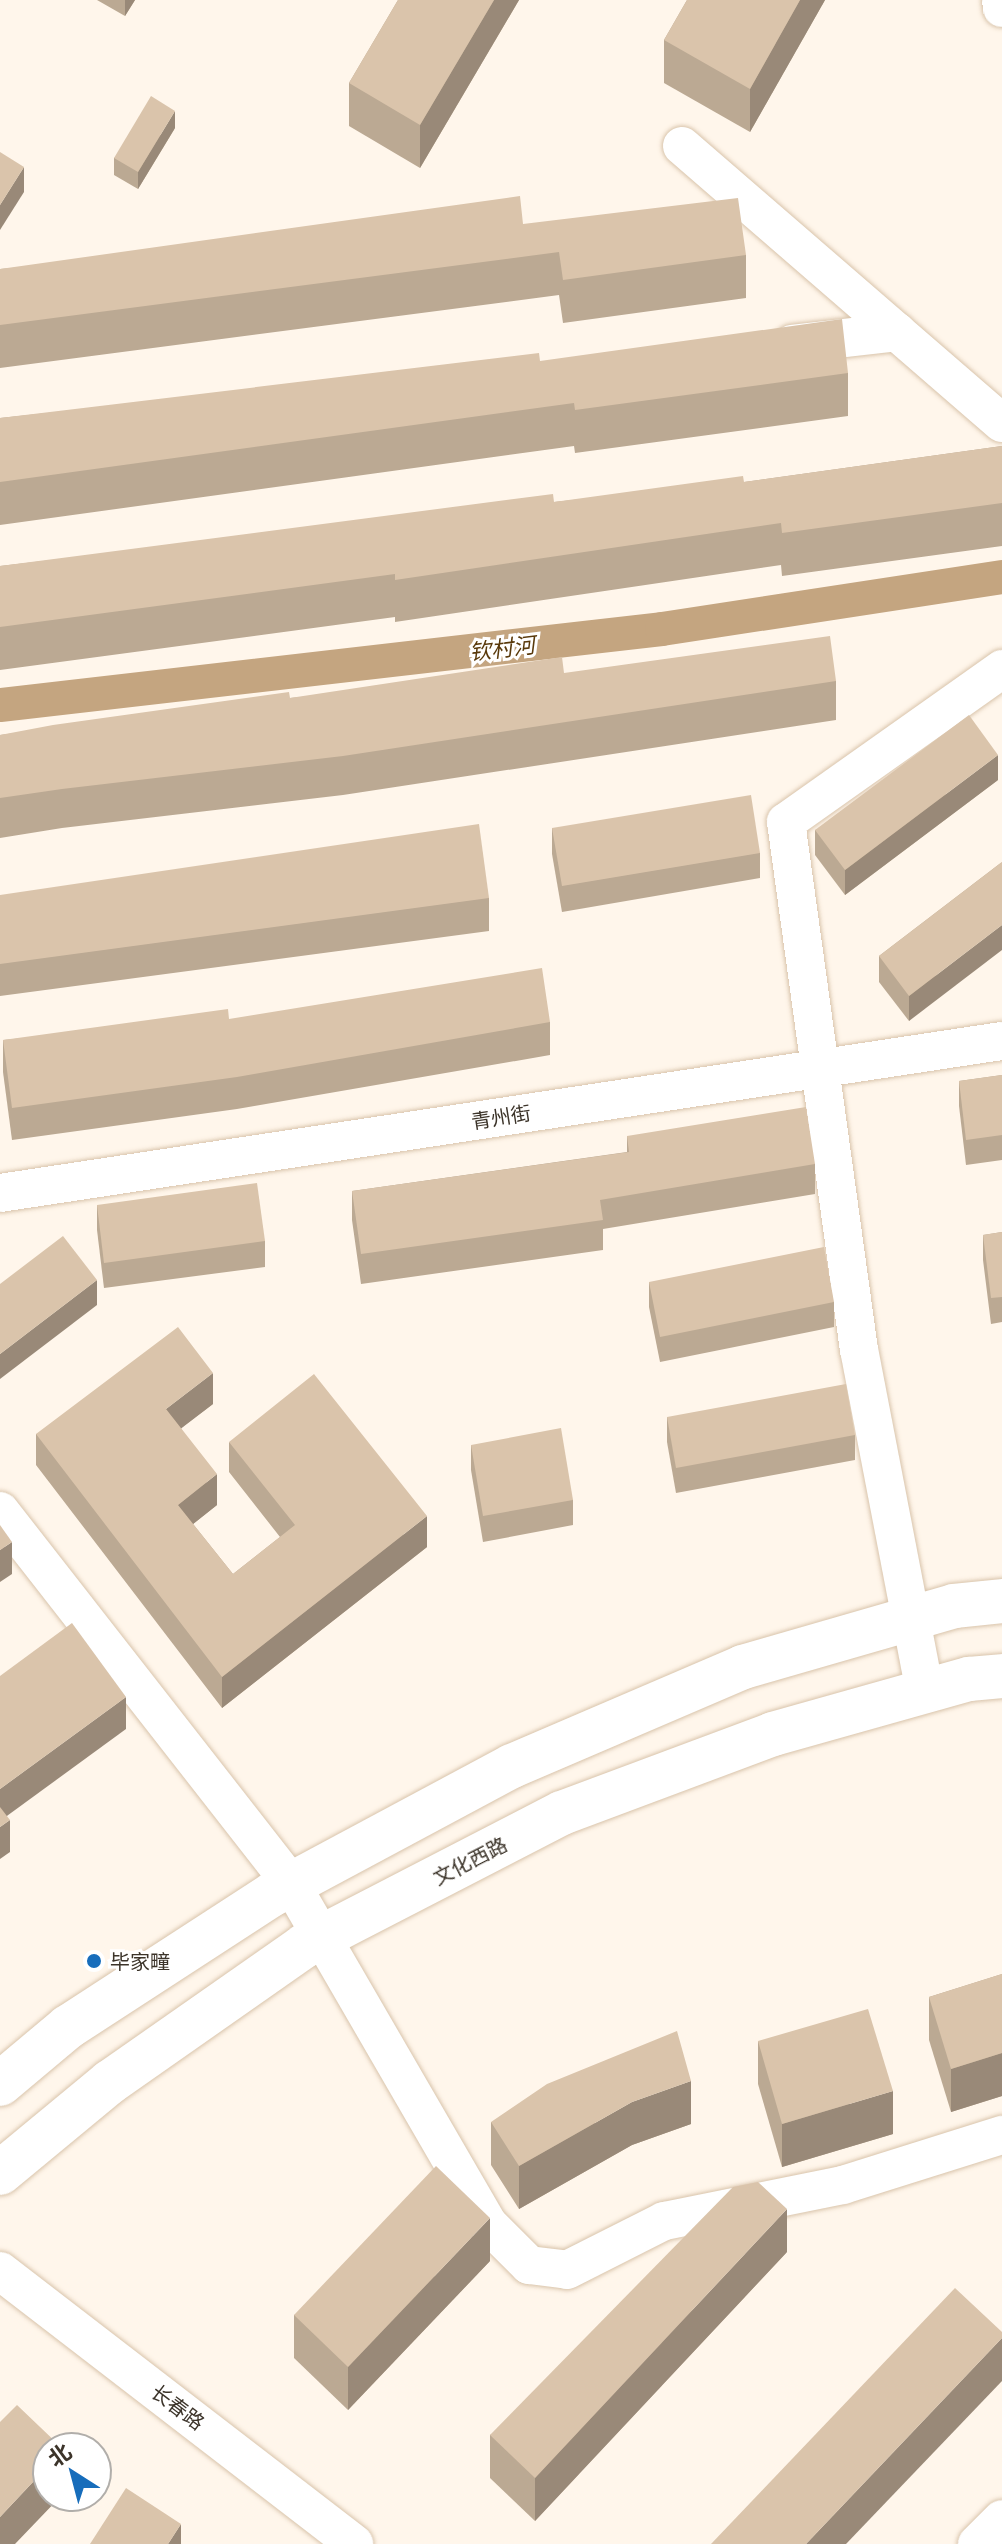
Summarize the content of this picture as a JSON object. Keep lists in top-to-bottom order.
{
  "streets": {
    "main road": ["文化西路"],
    "street": ["青州街", "长春路"]
  },
  "water": ["钦村河"],
  "places": ["毕家疃"],
  "north": "top left"
}
